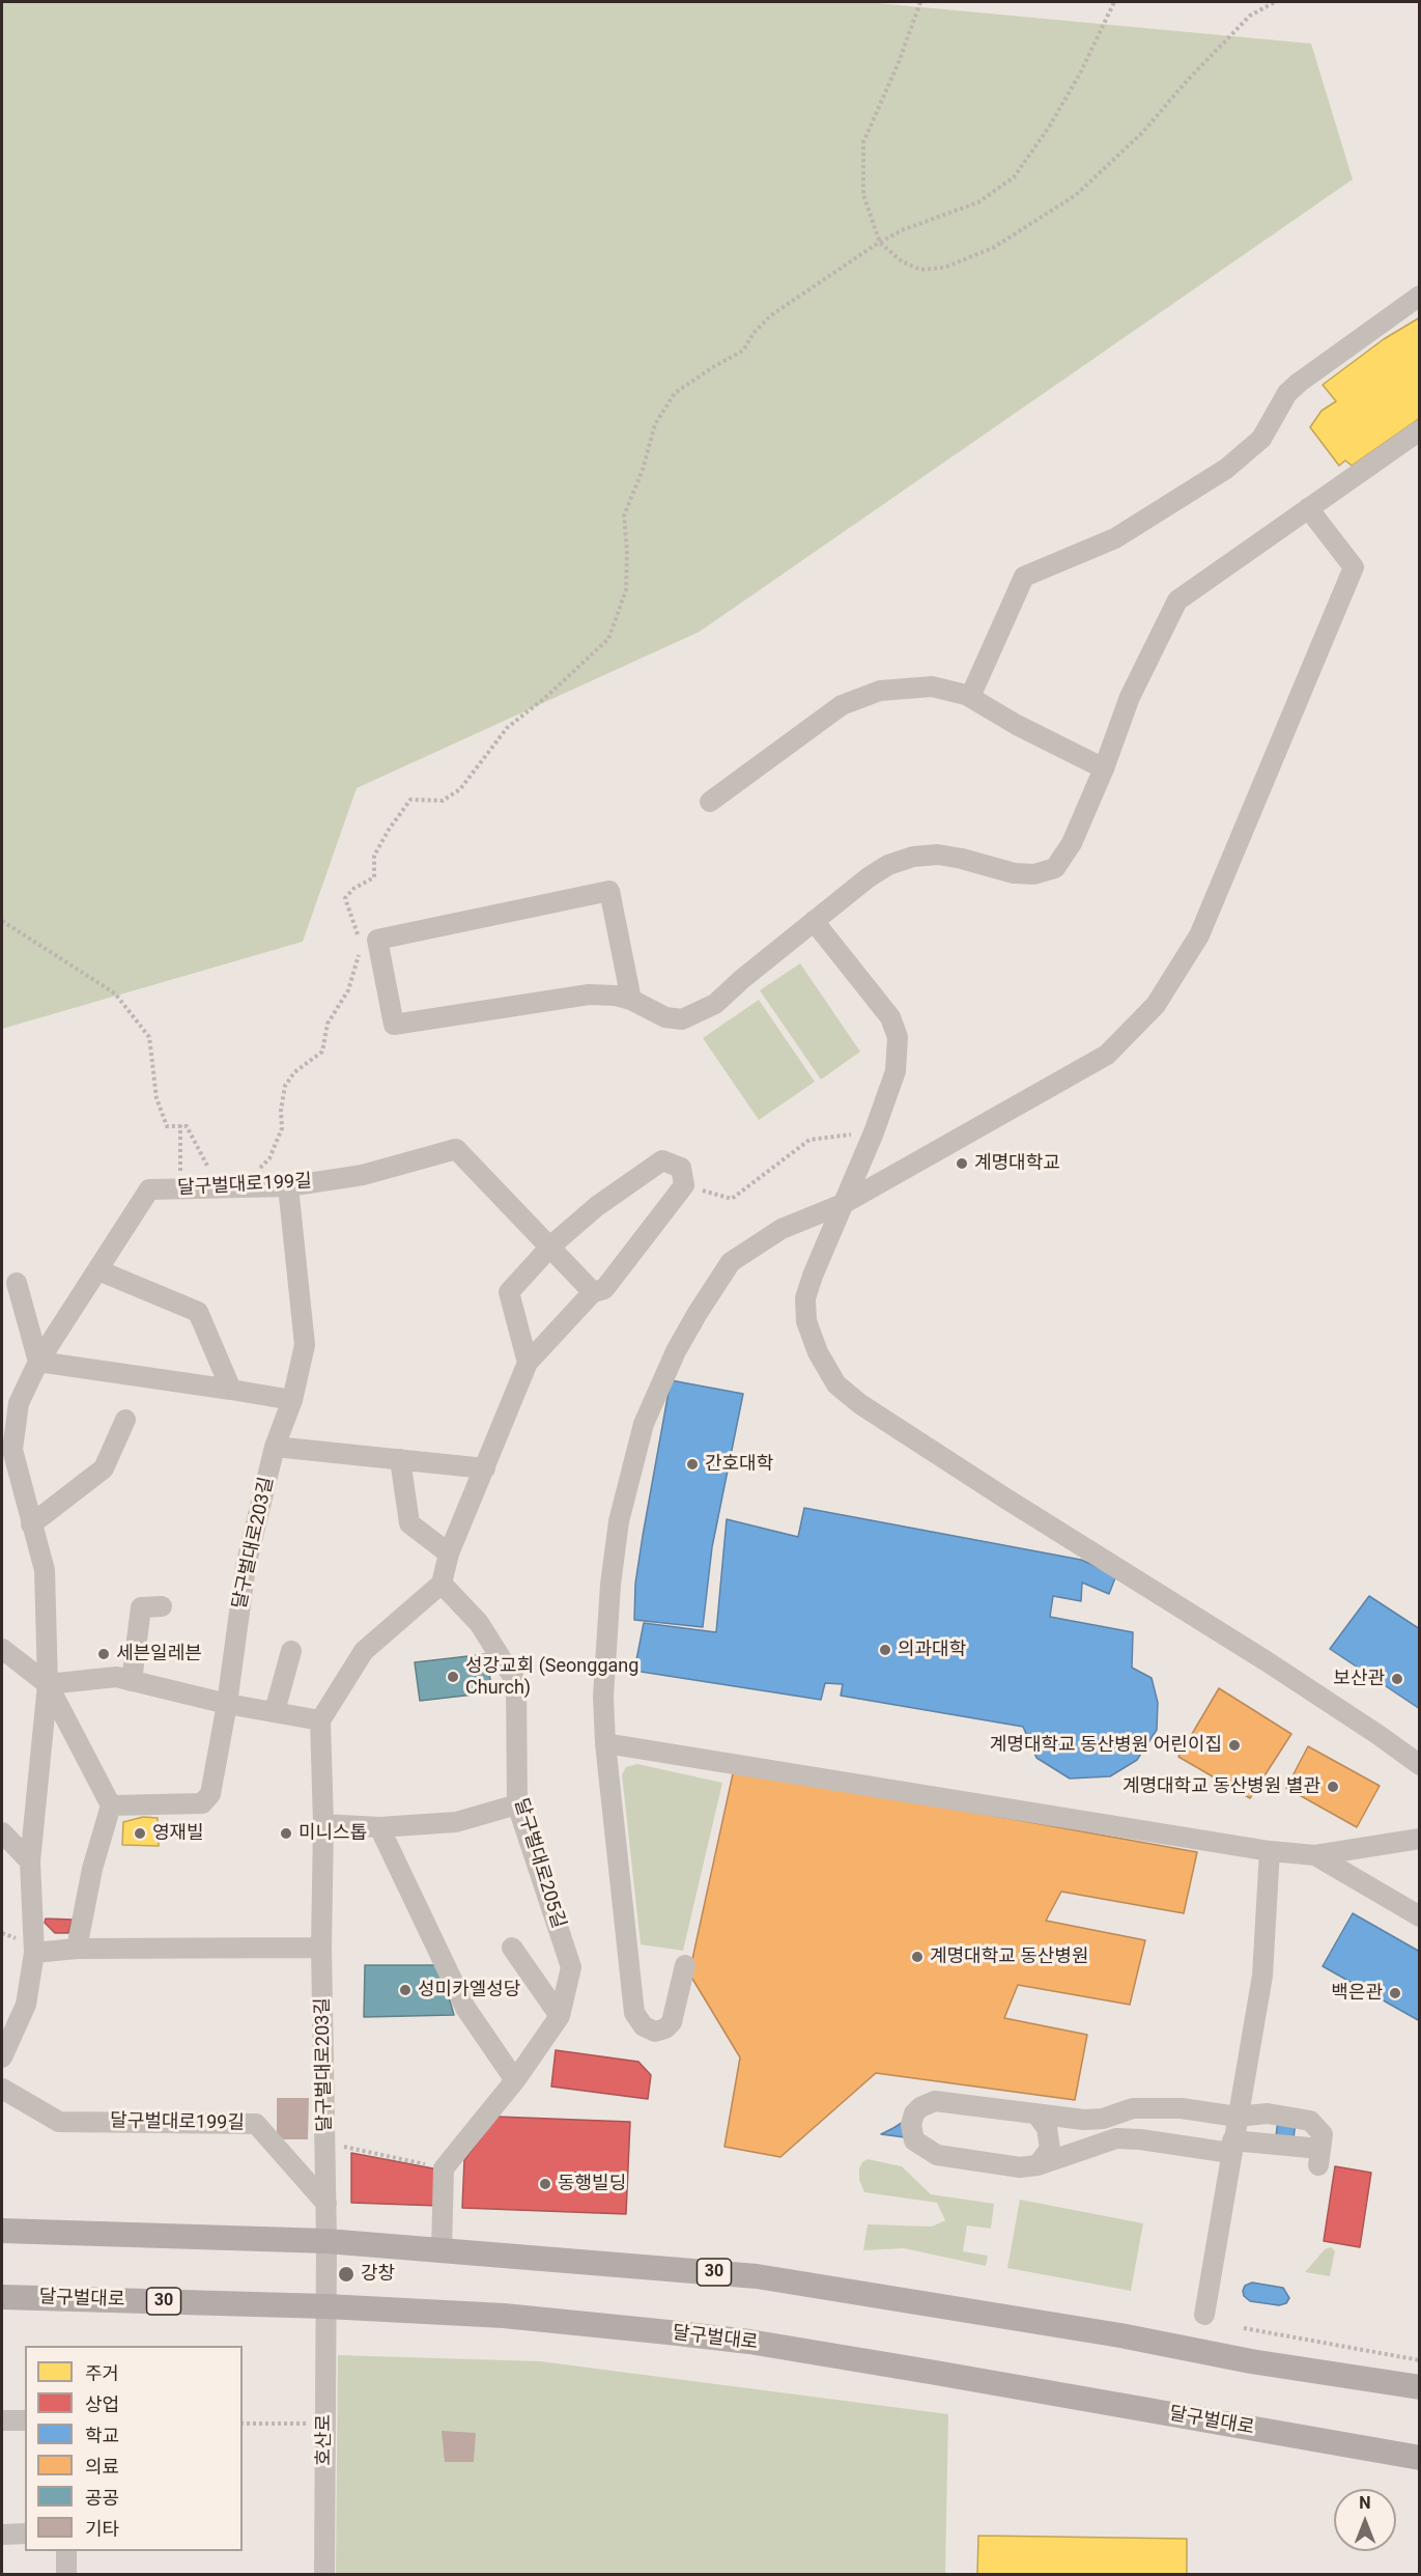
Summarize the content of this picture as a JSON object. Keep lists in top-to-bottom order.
{
  "streets": {
    "main road": ["30", "달구벌대로"],
    "street": [
      "달구벌대로199길",
      "달구벌대로203길",
      "달구벌대로205길",
      "호산로"
    ]
  },
  "crossings": [
    ["달구벌대로199길", "달구벌대로203길"],
    ["달구벌대로203길", "30"],
    ["달구벌대로203길", "달구벌대로"],
    ["달구벌대로203길", "호산로"],
    ["달구벌대로", "호산로"]
  ],
  "places": [
    "계명대학교",
    "간호대학",
    "의과대학",
    "세븐일레븐",
    "성강교회 (Seonggang Church)",
    "보산관",
    "계명대학교 동산병원 어린이집",
    "계명대학교 동산병원 별관",
    "영재빌",
    "미니스톱",
    "계명대학교 동산병원",
    "성미카엘성당",
    "백은관",
    "동행빌딩",
    "강창"
  ],
  "legend": [
    "주거",
    "상업",
    "학교",
    "의료",
    "공공",
    "기타"
  ],
  "north": "top"
}
